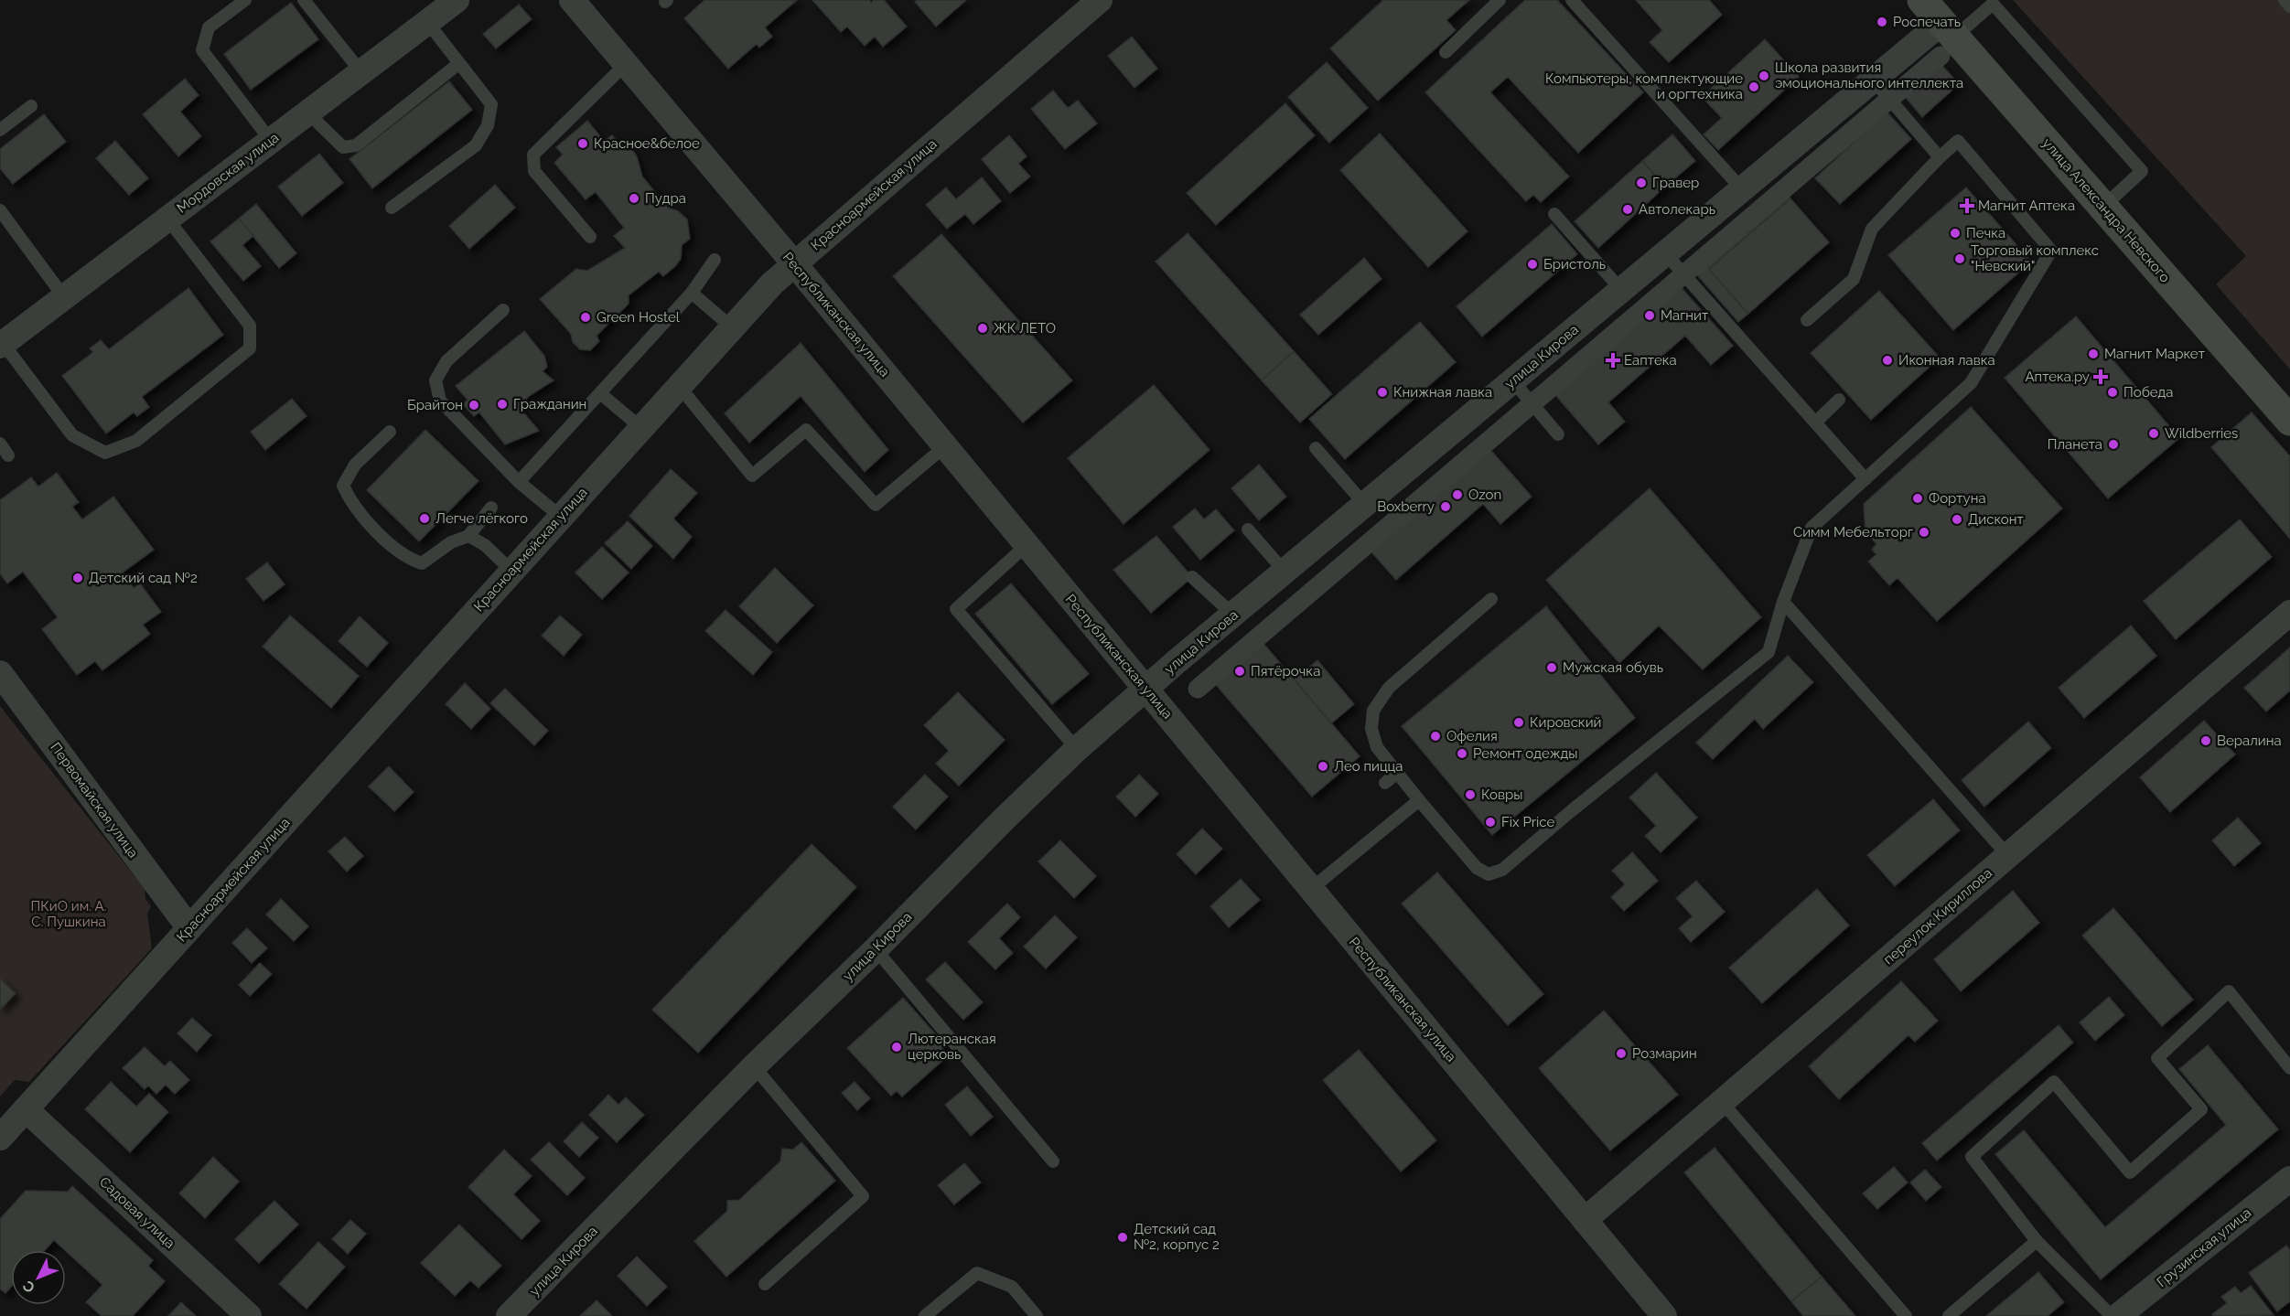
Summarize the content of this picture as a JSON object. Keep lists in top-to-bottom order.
{
  "streets": {
    "main road": ["улица Александра Невского"],
    "street": [
      "Мордовская улица",
      "Красноармейская улица",
      "Республиканская улица",
      "улица Кирова",
      "Первомайская улица",
      "переулок Кириллова",
      "Садовая улица",
      "Грузинская улица"
    ]
  },
  "crossings": [
    ["Красноармейская улица", "Республиканская улица"],
    ["Красноармейская улица", "Первомайская улица"],
    ["Красноармейская улица", "Садовая улица"],
    ["улица Александра Невского", "улица Кирова"],
    ["Республиканская улица", "улица Кирова"],
    ["Республиканская улица", "переулок Кириллова"]
  ],
  "parks": ["ПКиО им. А. С. Пушкина"],
  "places": {
    "other": [
      "Роспечать",
      "Школа развития эмоционального интеллекта",
      "Компьютеры, комплектующие и оргтехника",
      "Красное&белое",
      "Гравер",
      "Пудра",
      "Автолекарь",
      "Печка",
      "Торговый комплекс \"Невский\"",
      "Бристоль",
      "Магнит",
      "Green Hostel",
      "ЖК ЛЕТО",
      "Магнит Маркет",
      "Иконная лавка",
      "Книжная лавка",
      "Победа",
      "Гражданин",
      "Брайтон",
      "Wildberries",
      "Планета",
      "Ozon",
      "Фортуна",
      "Boxberry",
      "Легче лёгкого",
      "Дисконт",
      "Симм Мебельторг",
      "Детский сад №2",
      "Мужская обувь",
      "Пятёрочка",
      "Кировский",
      "Офелия",
      "Вералина",
      "Ремонт одежды",
      "Лео пицца",
      "Ковры",
      "Fix Price",
      "Лютеранская церковь",
      "Розмарин",
      "Детский сад №2, корпус 2"
    ],
    "health": ["Магнит Аптека", "Еаптека", "Аптека.ру"]
  },
  "north": "bottom left"
}
